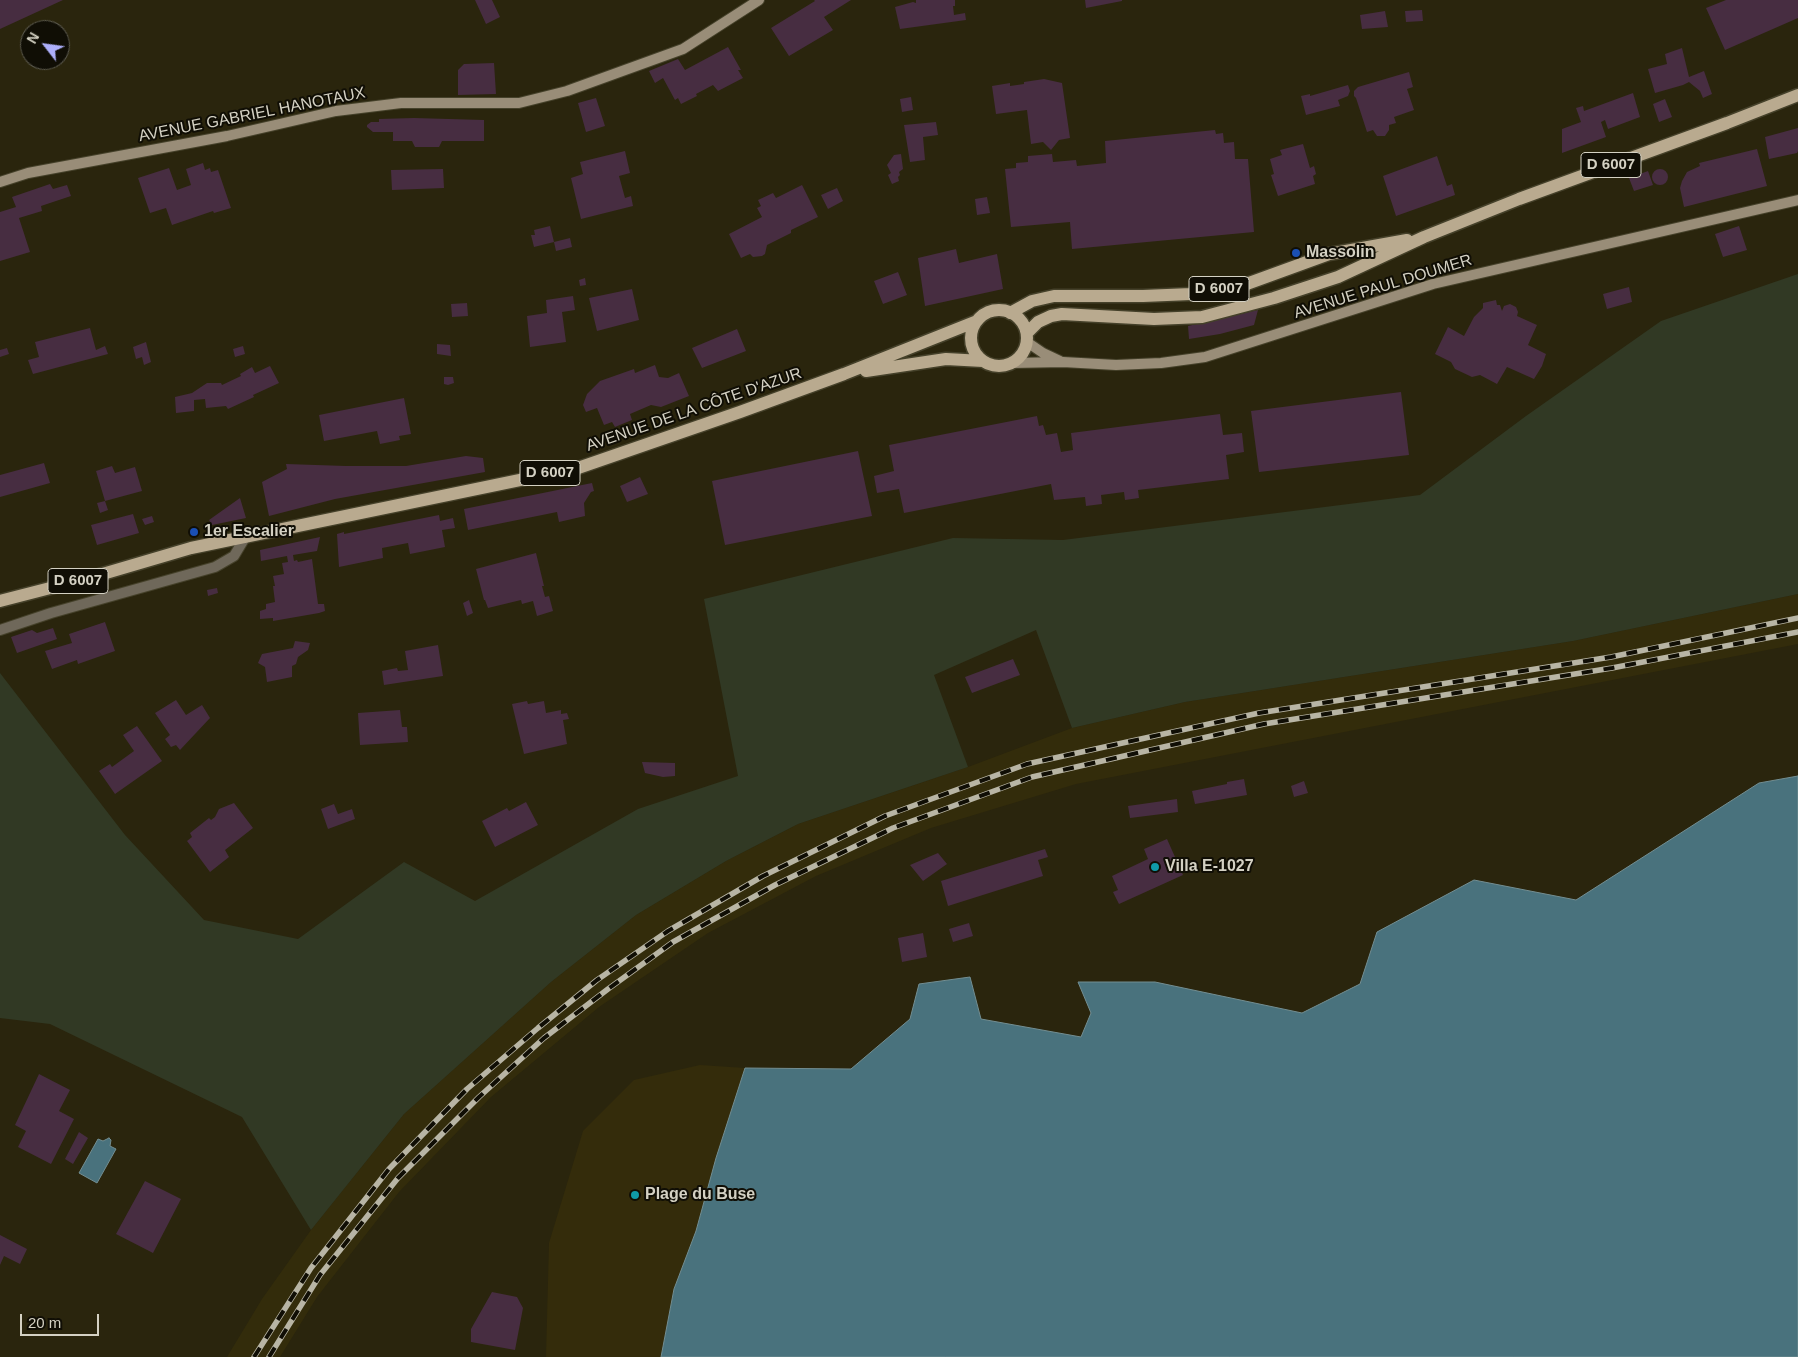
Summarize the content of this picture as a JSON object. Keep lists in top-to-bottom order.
{
  "streets": {
    "main road": [
      "AVENUE GABRIEL HANOTAUX",
      "D 6007",
      "AVENUE PAUL DOUMER",
      "AVENUE DE LA CÔTE D'AZUR"
    ]
  },
  "crossings": [
    ["D 6007", "AVENUE PAUL DOUMER"],
    ["D 6007", "AVENUE DE LA CÔTE D'AZUR"],
    ["AVENUE PAUL DOUMER", "AVENUE DE LA CÔTE D'AZUR"]
  ],
  "places": [
    "Massolin",
    "1er Escalier",
    "Villa E-1027",
    "Plage du Buse"
  ],
  "scale_bar": "20 m",
  "north": "top left"
}
